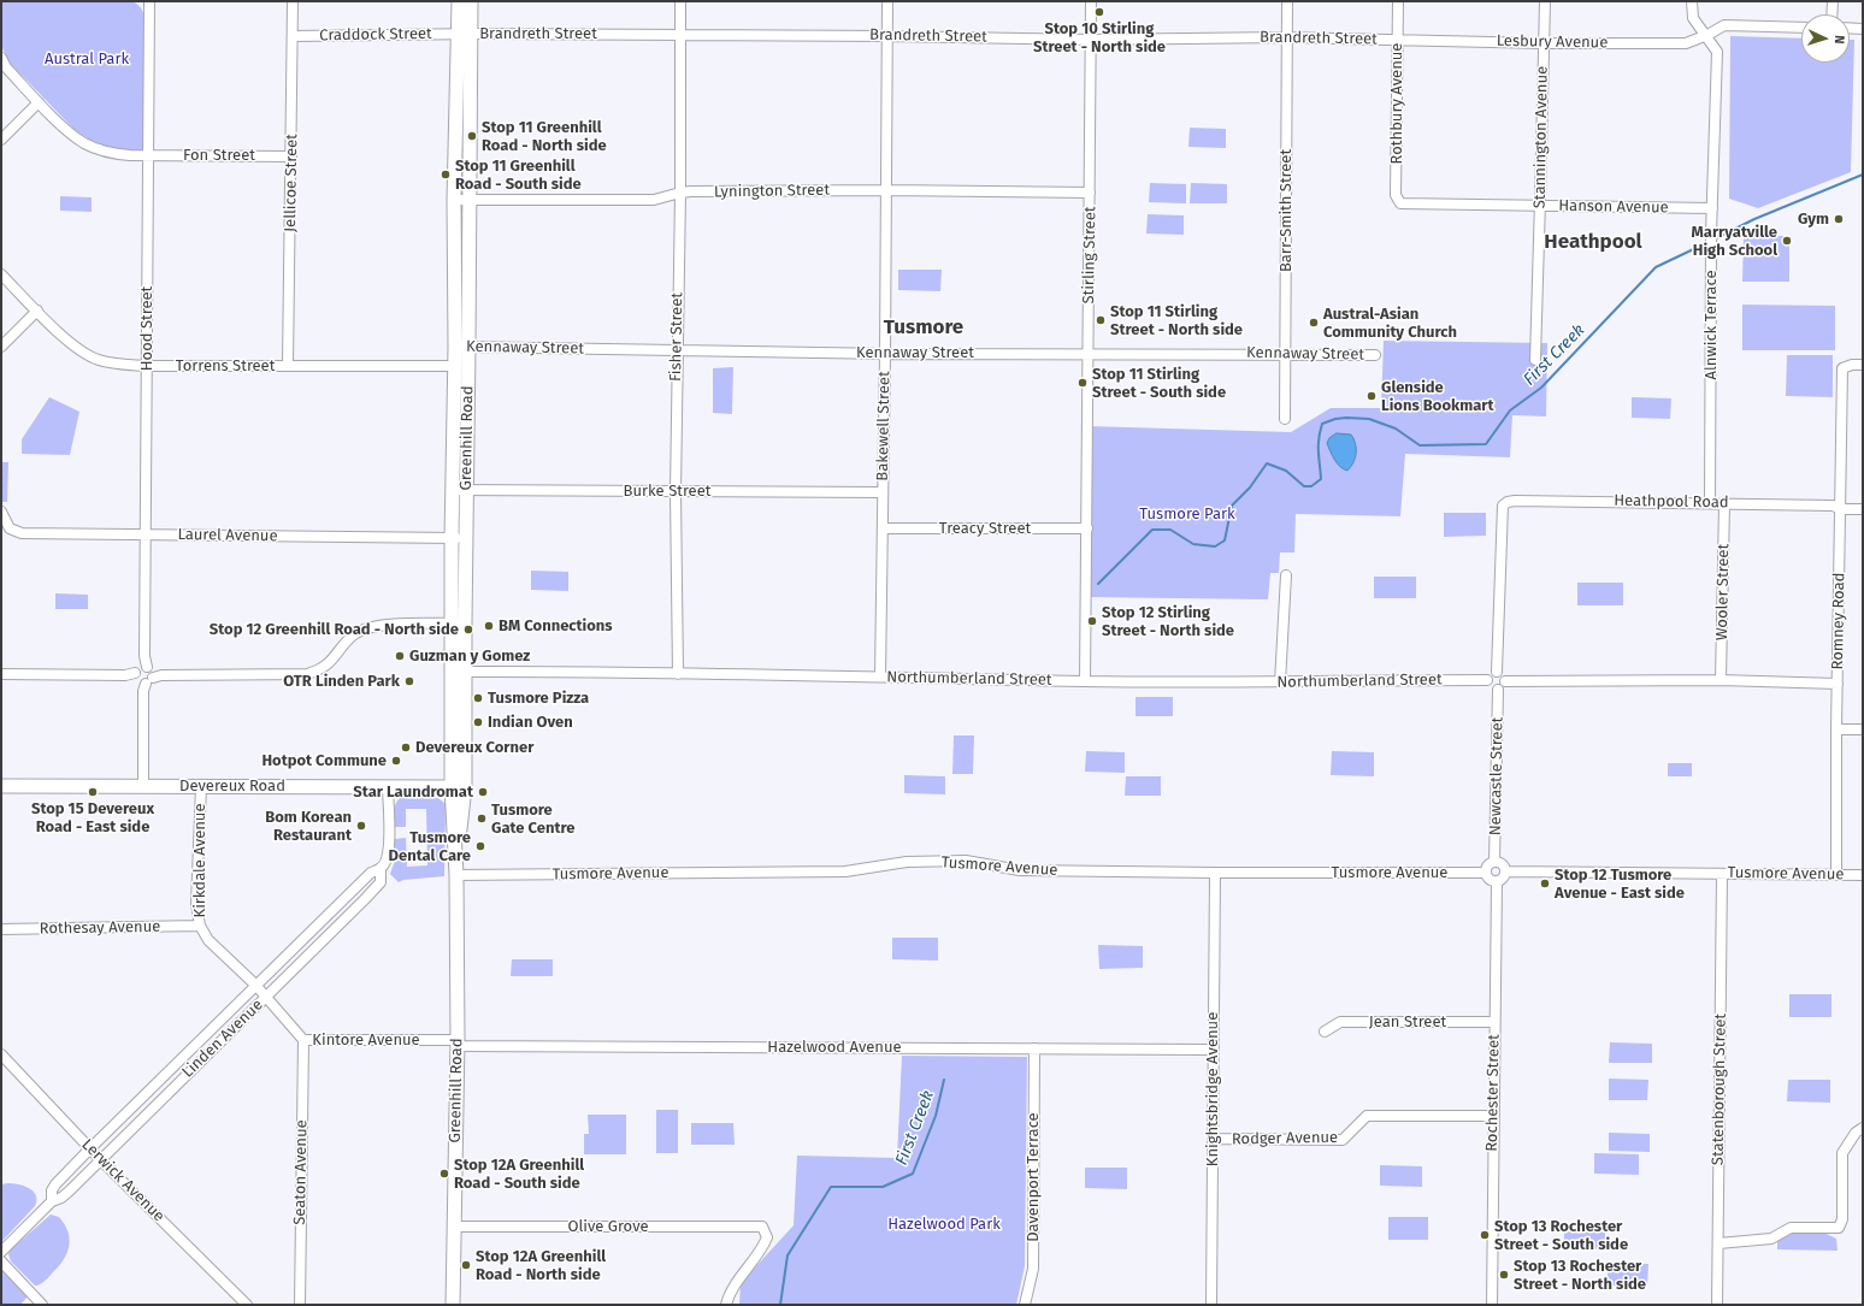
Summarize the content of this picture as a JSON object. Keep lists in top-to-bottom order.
{
  "streets": {
    "main road": ["Greenhill Road", "Devereux Road"],
    "street": [
      "Brandreth Street",
      "Craddock Street",
      "Lesbury Avenue",
      "Rothbury Avenue",
      "Stannington Avenue",
      "Fon Street",
      "Jellicoe Street",
      "Lynington Street",
      "Hanson Avenue",
      "Barr-Smith Street",
      "Stirling Street",
      "Alnwick Terrace",
      "Hood Street",
      "Fisher Street",
      "Kennaway Street",
      "Torrens Street",
      "Bakewell Street",
      "Burke Street",
      "Heathpool Road",
      "Treacy Street",
      "Laurel Avenue",
      "Wooler Street",
      "Romney Road",
      "Northumberland Street",
      "Newcastle Street",
      "Kirkdale Avenue",
      "Tusmore Avenue",
      "Rothesay Avenue",
      "Jean Street",
      "Linden Avenue",
      "Kintore Avenue",
      "Hazelwood Avenue",
      "Knightsbridge Avenue",
      "Statenborough Street",
      "Rochester Street",
      "Rodger Avenue",
      "Seaton Avenue",
      "Davenport Terrace",
      "Lerwick Avenue",
      "Olive Grove"
    ]
  },
  "crossings": [
    ["Brandreth Street", "Craddock Street"],
    ["Brandreth Street", "Lesbury Avenue"],
    ["Brandreth Street", "Rothbury Avenue"],
    ["Brandreth Street", "Barr-Smith Street"],
    ["Brandreth Street", "Stirling Street"],
    ["Brandreth Street", "Fisher Street"],
    ["Brandreth Street", "Bakewell Street"],
    ["Brandreth Street", "Greenhill Road"],
    ["Craddock Street", "Jellicoe Street"],
    ["Craddock Street", "Greenhill Road"],
    ["Lesbury Avenue", "Rothbury Avenue"],
    ["Lesbury Avenue", "Stannington Avenue"],
    ["Lesbury Avenue", "Alnwick Terrace"],
    ["Rothbury Avenue", "Hanson Avenue"],
    ["Stannington Avenue", "Hanson Avenue"],
    ["Fon Street", "Jellicoe Street"],
    ["Fon Street", "Hood Street"],
    ["Jellicoe Street", "Torrens Street"],
    ["Lynington Street", "Stirling Street"],
    ["Lynington Street", "Fisher Street"],
    ["Lynington Street", "Bakewell Street"],
    ["Lynington Street", "Greenhill Road"],
    ["Hanson Avenue", "Alnwick Terrace"],
    ["Barr-Smith Street", "Kennaway Street"],
    ["Stirling Street", "Kennaway Street"],
    ["Stirling Street", "Treacy Street"],
    ["Stirling Street", "Northumberland Street"],
    ["Alnwick Terrace", "Heathpool Road"],
    ["Hood Street", "Torrens Street"],
    ["Hood Street", "Laurel Avenue"],
    ["Hood Street", "Devereux Road"],
    ["Fisher Street", "Kennaway Street"],
    ["Fisher Street", "Burke Street"],
    ["Fisher Street", "Northumberland Street"],
    ["Kennaway Street", "Bakewell Street"],
    ["Kennaway Street", "Greenhill Road"],
    ["Torrens Street", "Greenhill Road"],
    ["Bakewell Street", "Burke Street"],
    ["Bakewell Street", "Treacy Street"],
    ["Bakewell Street", "Northumberland Street"],
    ["Greenhill Road", "Burke Street"],
    ["Greenhill Road", "Laurel Avenue"],
    ["Greenhill Road", "Northumberland Street"],
    ["Greenhill Road", "Devereux Road"],
    ["Greenhill Road", "Tusmore Avenue"],
    ["Greenhill Road", "Kintore Avenue"],
    ["Greenhill Road", "Hazelwood Avenue"],
    ["Greenhill Road", "Olive Grove"],
    ["Heathpool Road", "Wooler Street"],
    ["Heathpool Road", "Romney Road"],
    ["Heathpool Road", "Northumberland Street"],
    ["Heathpool Road", "Newcastle Street"],
    ["Romney Road", "Tusmore Avenue"],
    ["Northumberland Street", "Newcastle Street"],
    ["Newcastle Street", "Tusmore Avenue"],
    ["Newcastle Street", "Rochester Street"],
    ["Devereux Road", "Kirkdale Avenue"],
    ["Devereux Road", "Linden Avenue"],
    ["Kirkdale Avenue", "Rothesay Avenue"],
    ["Kirkdale Avenue", "Linden Avenue"],
    ["Kirkdale Avenue", "Kintore Avenue"],
    ["Tusmore Avenue", "Knightsbridge Avenue"],
    ["Tusmore Avenue", "Statenborough Street"],
    ["Tusmore Avenue", "Rochester Street"],
    ["Jean Street", "Rochester Street"],
    ["Linden Avenue", "Kintore Avenue"],
    ["Linden Avenue", "Lerwick Avenue"],
    ["Kintore Avenue", "Hazelwood Avenue"],
    ["Kintore Avenue", "Seaton Avenue"],
    ["Hazelwood Avenue", "Knightsbridge Avenue"],
    ["Hazelwood Avenue", "Davenport Terrace"],
    ["Knightsbridge Avenue", "Rodger Avenue"],
    ["Rochester Street", "Rodger Avenue"]
  ],
  "districts": ["Heathpool", "Tusmore"],
  "water": ["First Creek"],
  "parks": ["Austral Park", "Tusmore Park", "Hazelwood Park"],
  "places": [
    "Stop 10 Stirling Street - North side",
    "Stop 11 Greenhill Road - North side",
    "Stop 11 Greenhill Road - South side",
    "Gym",
    "Marryatville High School",
    "Stop 11 Stirling Street - North side",
    "Austral-Asian Community Church",
    "Stop 11 Stirling Street - South side",
    "Glenside Lions Bookmart",
    "Stop 12 Stirling Street - North side",
    "BM Connections",
    "Stop 12 Greenhill Road - North side",
    "Guzman y Gomez",
    "OTR Linden Park",
    "Tusmore Pizza",
    "Indian Oven",
    "Devereux Corner",
    "Hotpot Commune",
    "Stop 15 Devereux Road - East side",
    "Star Laundromat",
    "Tusmore Gate Centre",
    "Bom Korean Restaurant",
    "Tusmore Dental Care",
    "Stop 12 Tusmore Avenue - East side",
    "Stop 12A Greenhill Road - South side",
    "Stop 13 Rochester Street - South side",
    "Stop 12A Greenhill Road - North side",
    "Stop 13 Rochester Street - North side"
  ],
  "north": "right"
}
